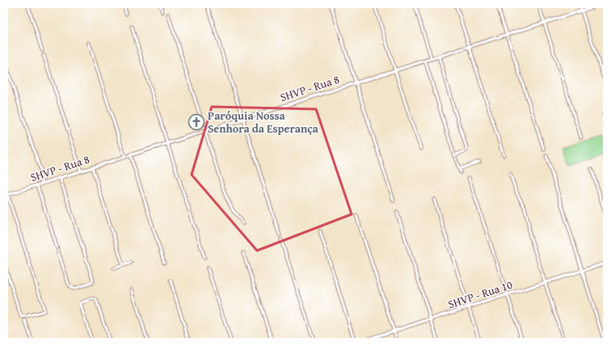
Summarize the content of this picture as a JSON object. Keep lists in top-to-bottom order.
{
  "streets": {
    "street": ["SHVP - Rua 8", "SHVP - Rua 10"]
  },
  "places": {
    "church": ["Paróquia Nossa Senhora da Esperança"]
  }
}
